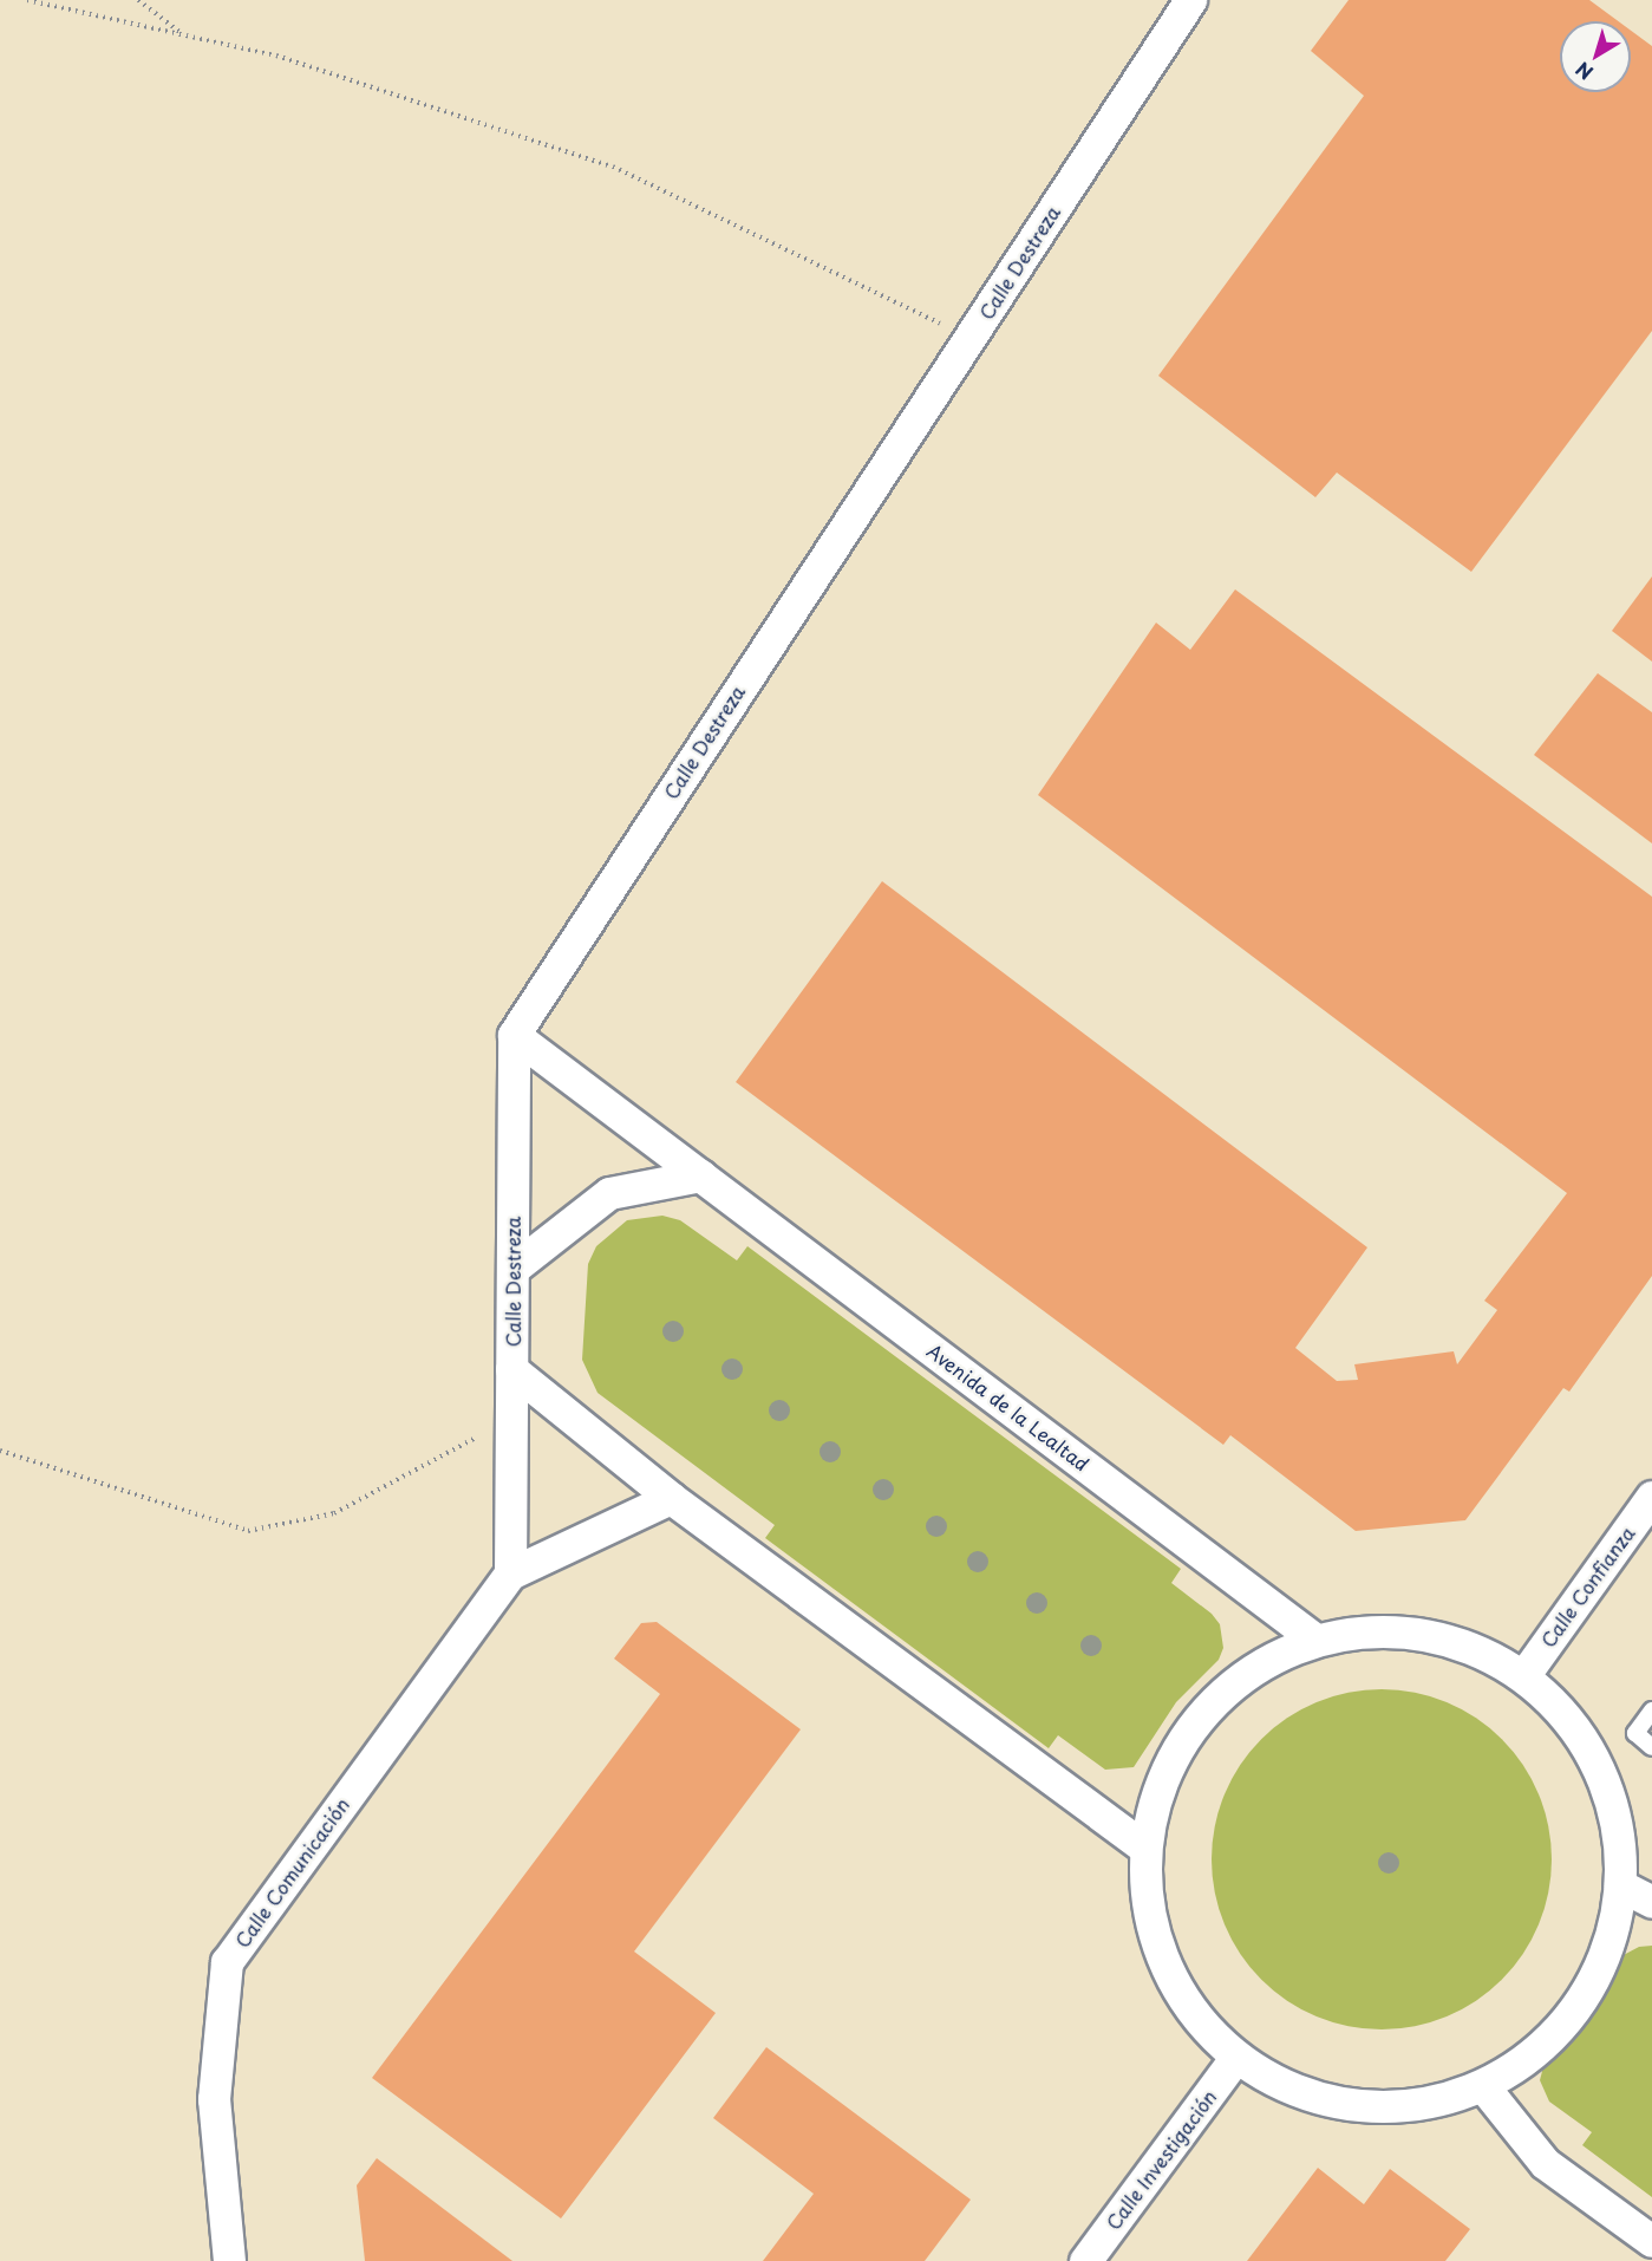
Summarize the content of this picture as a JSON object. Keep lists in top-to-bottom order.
{
  "streets": {
    "street": [
      "Calle Destreza",
      "Avenida de la Lealtad",
      "Calle Confianza",
      "Calle Comunicación",
      "Calle Investigación"
    ]
  },
  "crossings": [
    ["Calle Destreza", "Avenida de la Lealtad"],
    ["Calle Destreza", "Calle Comunicación"]
  ],
  "north": "bottom left"
}
